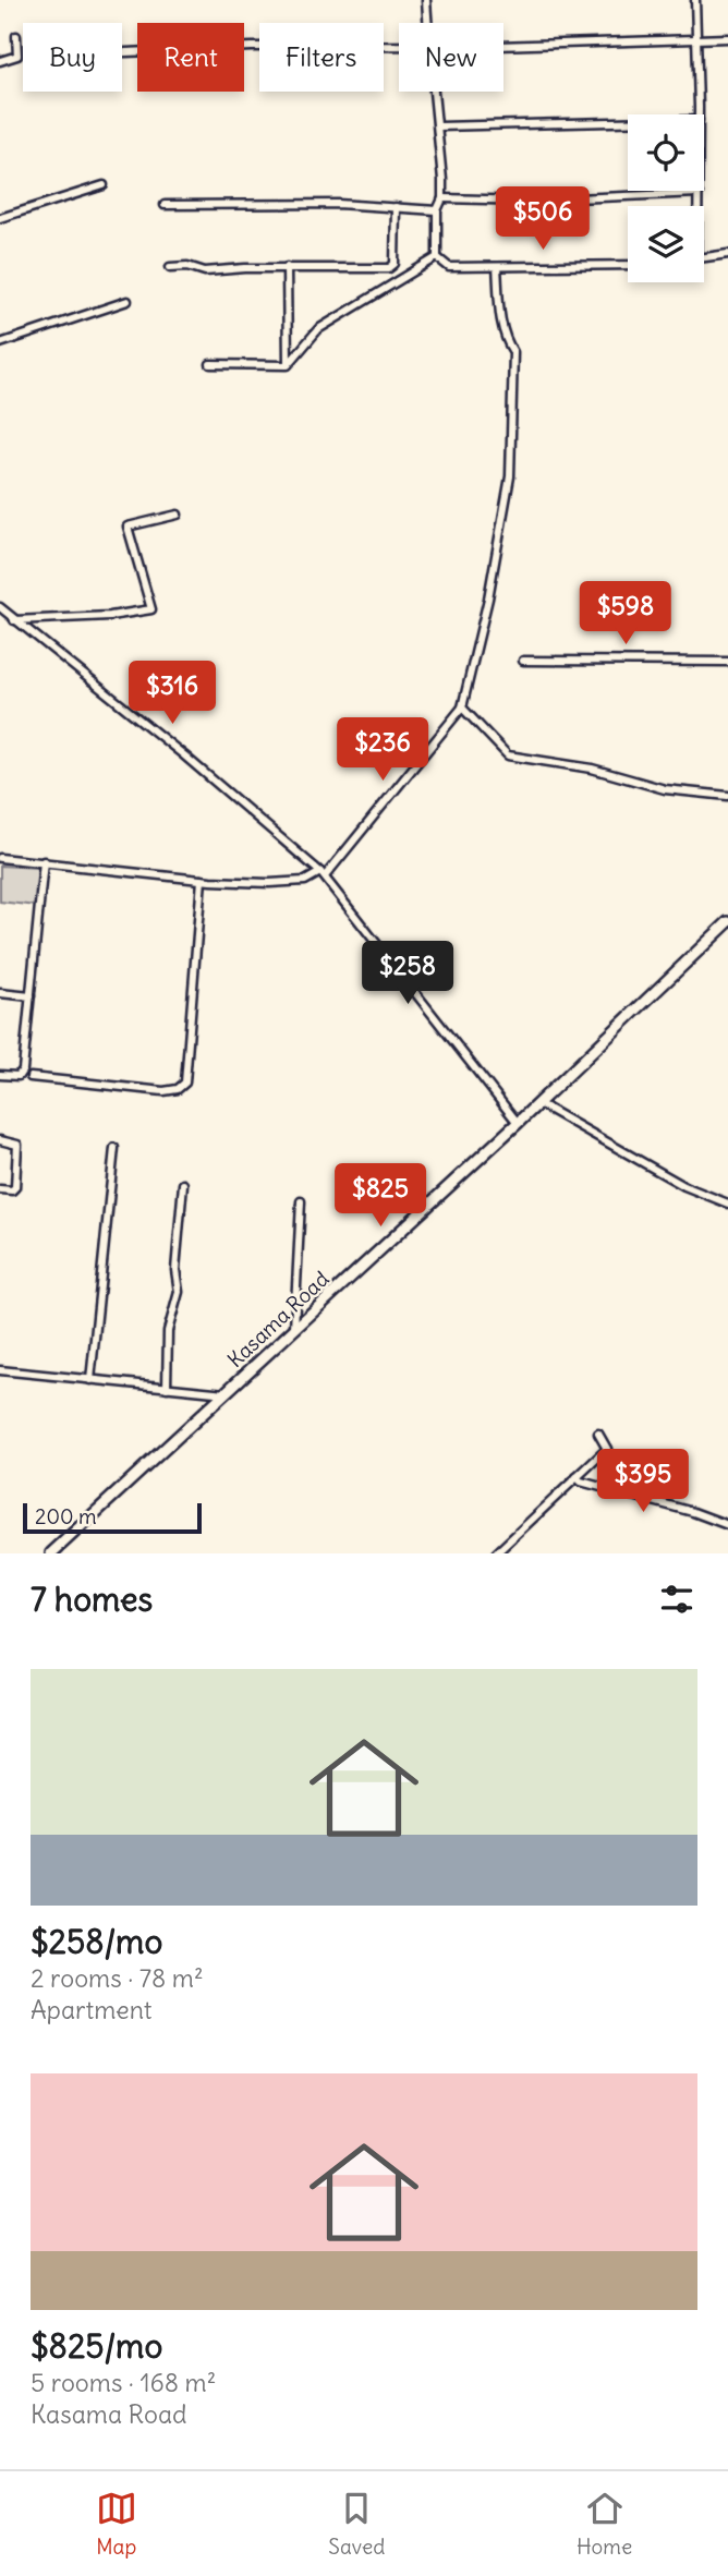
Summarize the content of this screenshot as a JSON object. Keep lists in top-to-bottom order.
{
  "streets": {
    "street": ["Kasama Road"]
  },
  "scale_bar": "200 m",
  "page": {
    "chip": [
      "Buy",
      "Rent",
      "Filters",
      "New"
    ],
    "price": [
      "$506",
      "$598",
      "$316",
      "$236",
      "$258",
      "$825",
      "$395"
    ],
    "scale": "200 m",
    "heading": "7 homes",
    "list": [
      {
        "name": "$258/mo",
        "note": "2 rooms · 78 m² · Apartment"
      },
      {
        "name": "$825/mo",
        "note": "5 rooms · 168 m² · Kasama Road"
      }
    ],
    "tabs": ["Map", "Saved", "Home"]
  }
}
